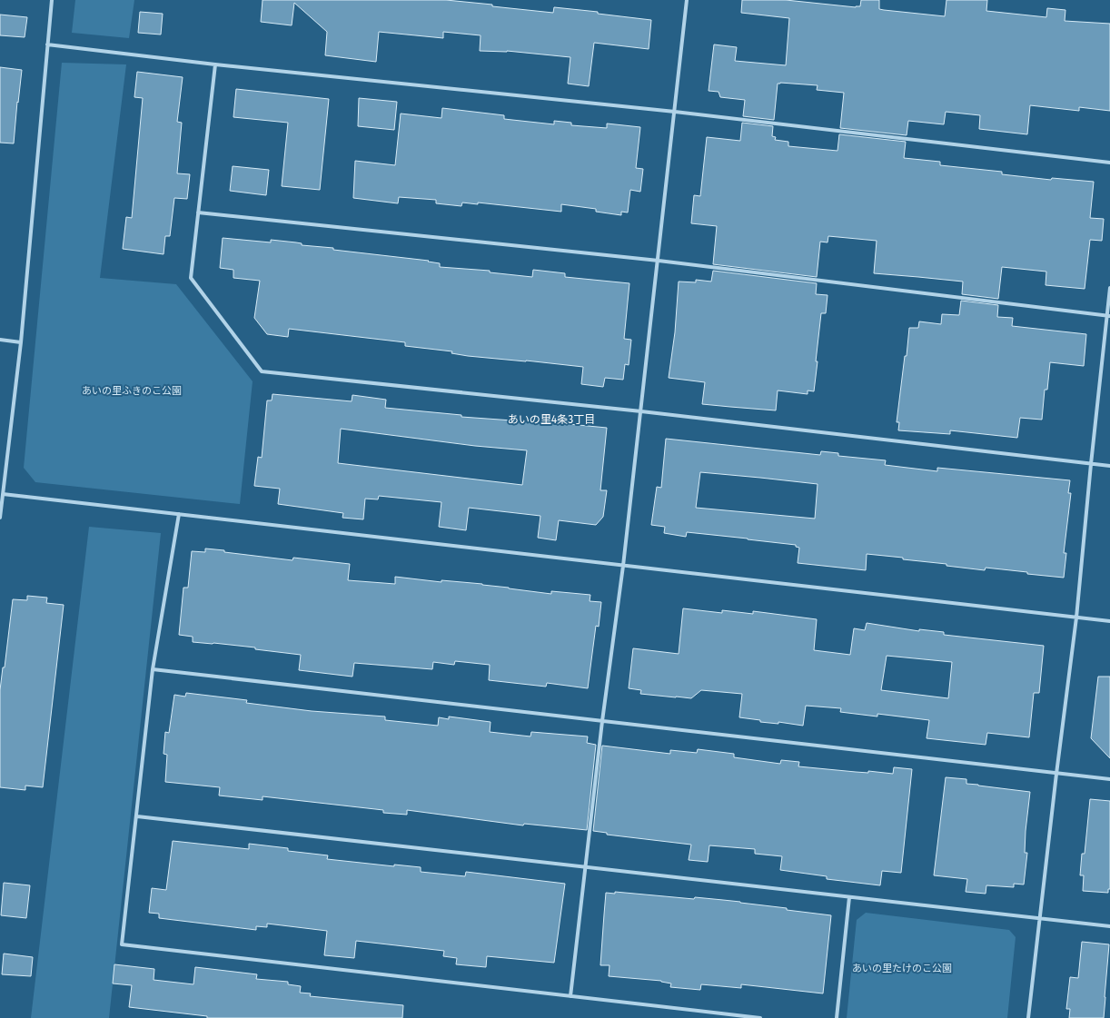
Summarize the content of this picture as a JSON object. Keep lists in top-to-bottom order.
{
  "districts": ["あいの里4条3丁目"],
  "parks": ["あいの里ふきのこ公園", "あいの里たけのこ公園"]
}
